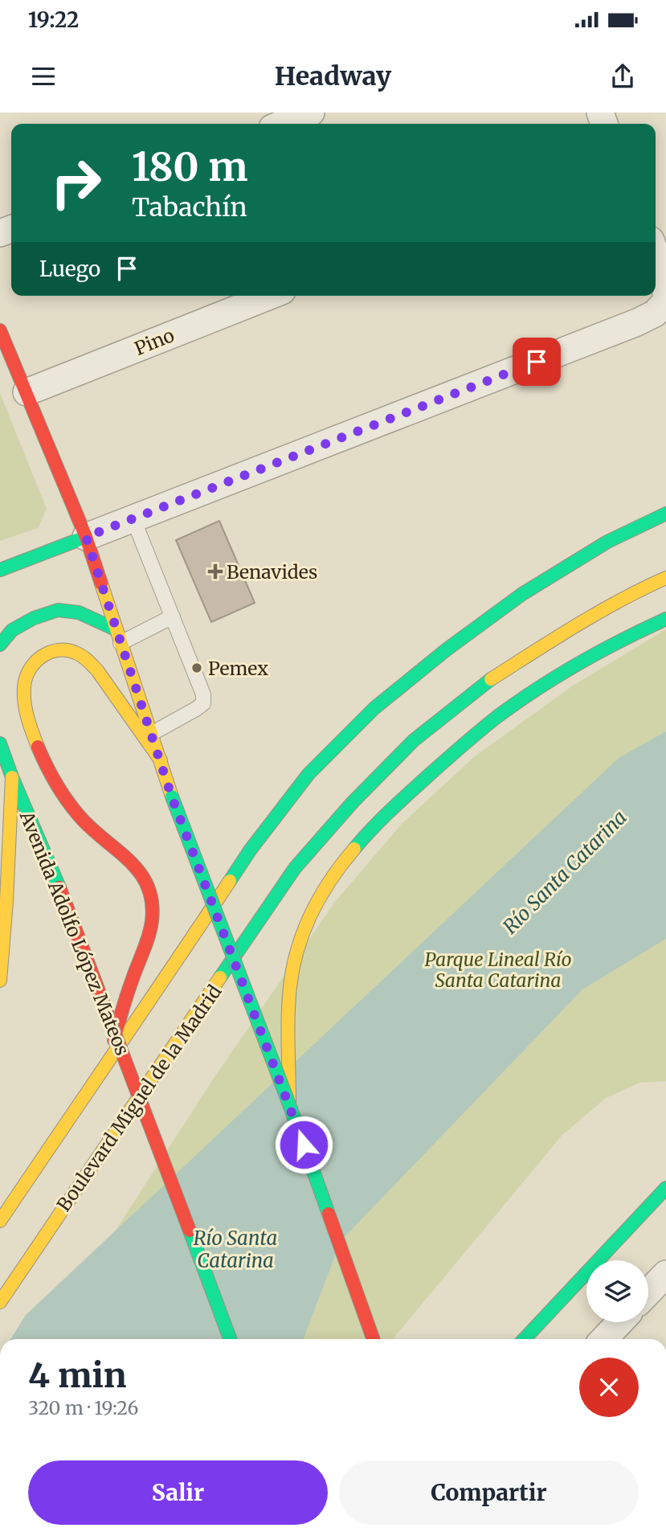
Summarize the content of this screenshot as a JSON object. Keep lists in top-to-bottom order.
{
  "streets": {
    "main road": ["Avenida Adolfo López Mateos", "Boulevard Miguel de la Madrid"],
    "street": ["Pino"]
  },
  "water": ["Río Santa Catarina"],
  "parks": ["Parque Lineal Río Santa Catarina"],
  "places": {
    "health": ["Benavides"],
    "other": ["Pemex"]
  },
  "page": {
    "status": "19:22",
    "header": "Headway",
    "turn": ["180 m", "Tabachín"],
    "then": "Luego",
    "heading": ["4 min", "320 m · 19:26"],
    "buttons": ["Salir", "Compartir"]
  }
}
